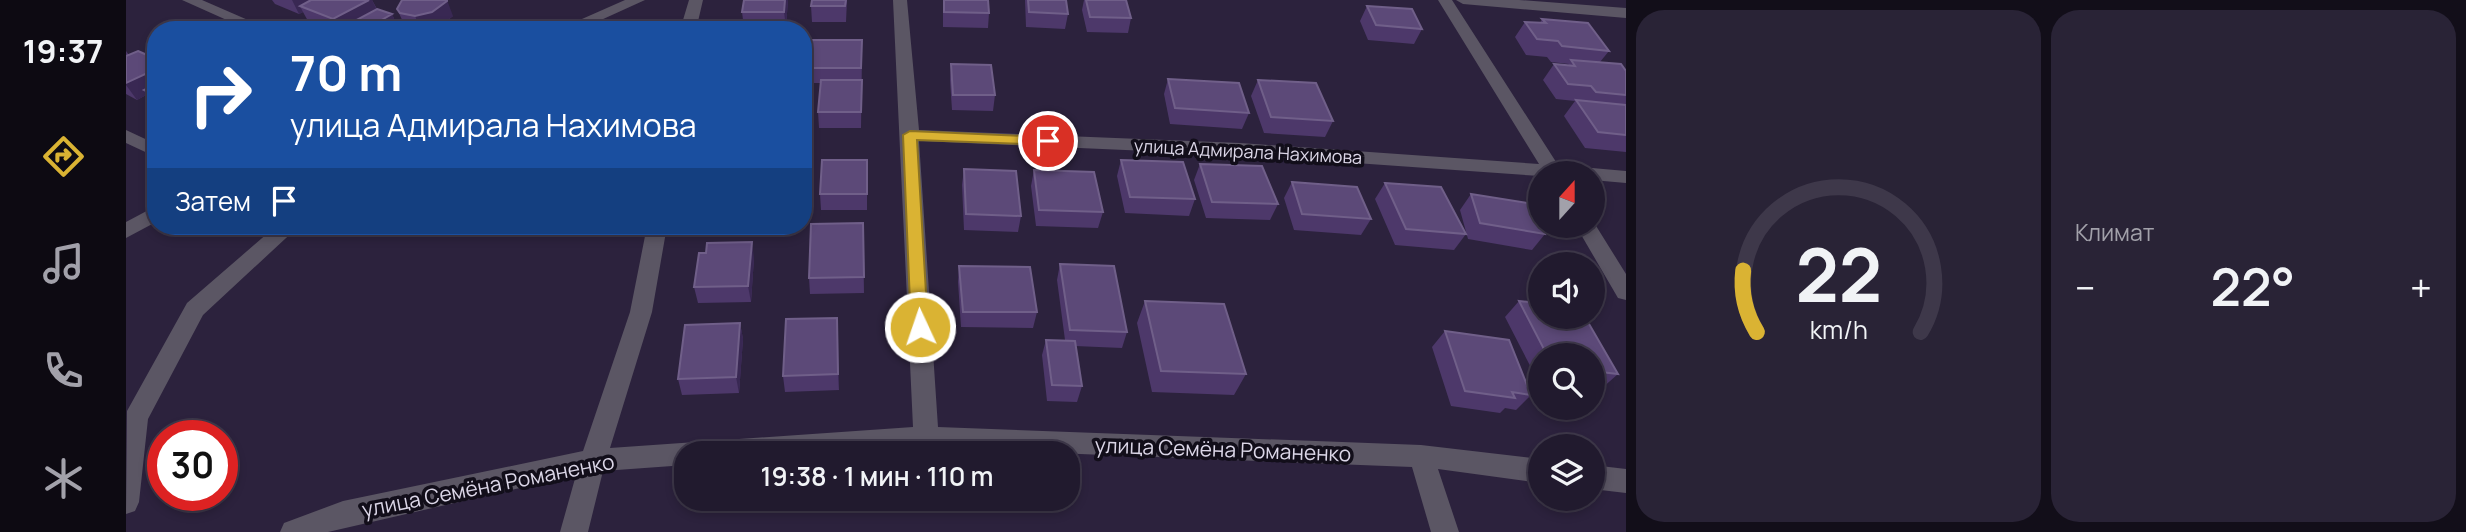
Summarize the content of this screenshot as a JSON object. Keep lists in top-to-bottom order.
{
  "streets": {
    "street": ["улица Адмирала Нахимова", "улица Семёна Романенко"]
  },
  "north": "top",
  "page": {
    "tabs": "19:37",
    "tile": "Климат",
    "turn": ["70 m", "улица Адмирала Нахимова"],
    "then": "Затем",
    "heat": ["−", "22°", "+"],
    "limit": "30",
    "trip": "19:38 · 1 мин · 110 m",
    "gauge": ["22", "km/h"]
  }
}
